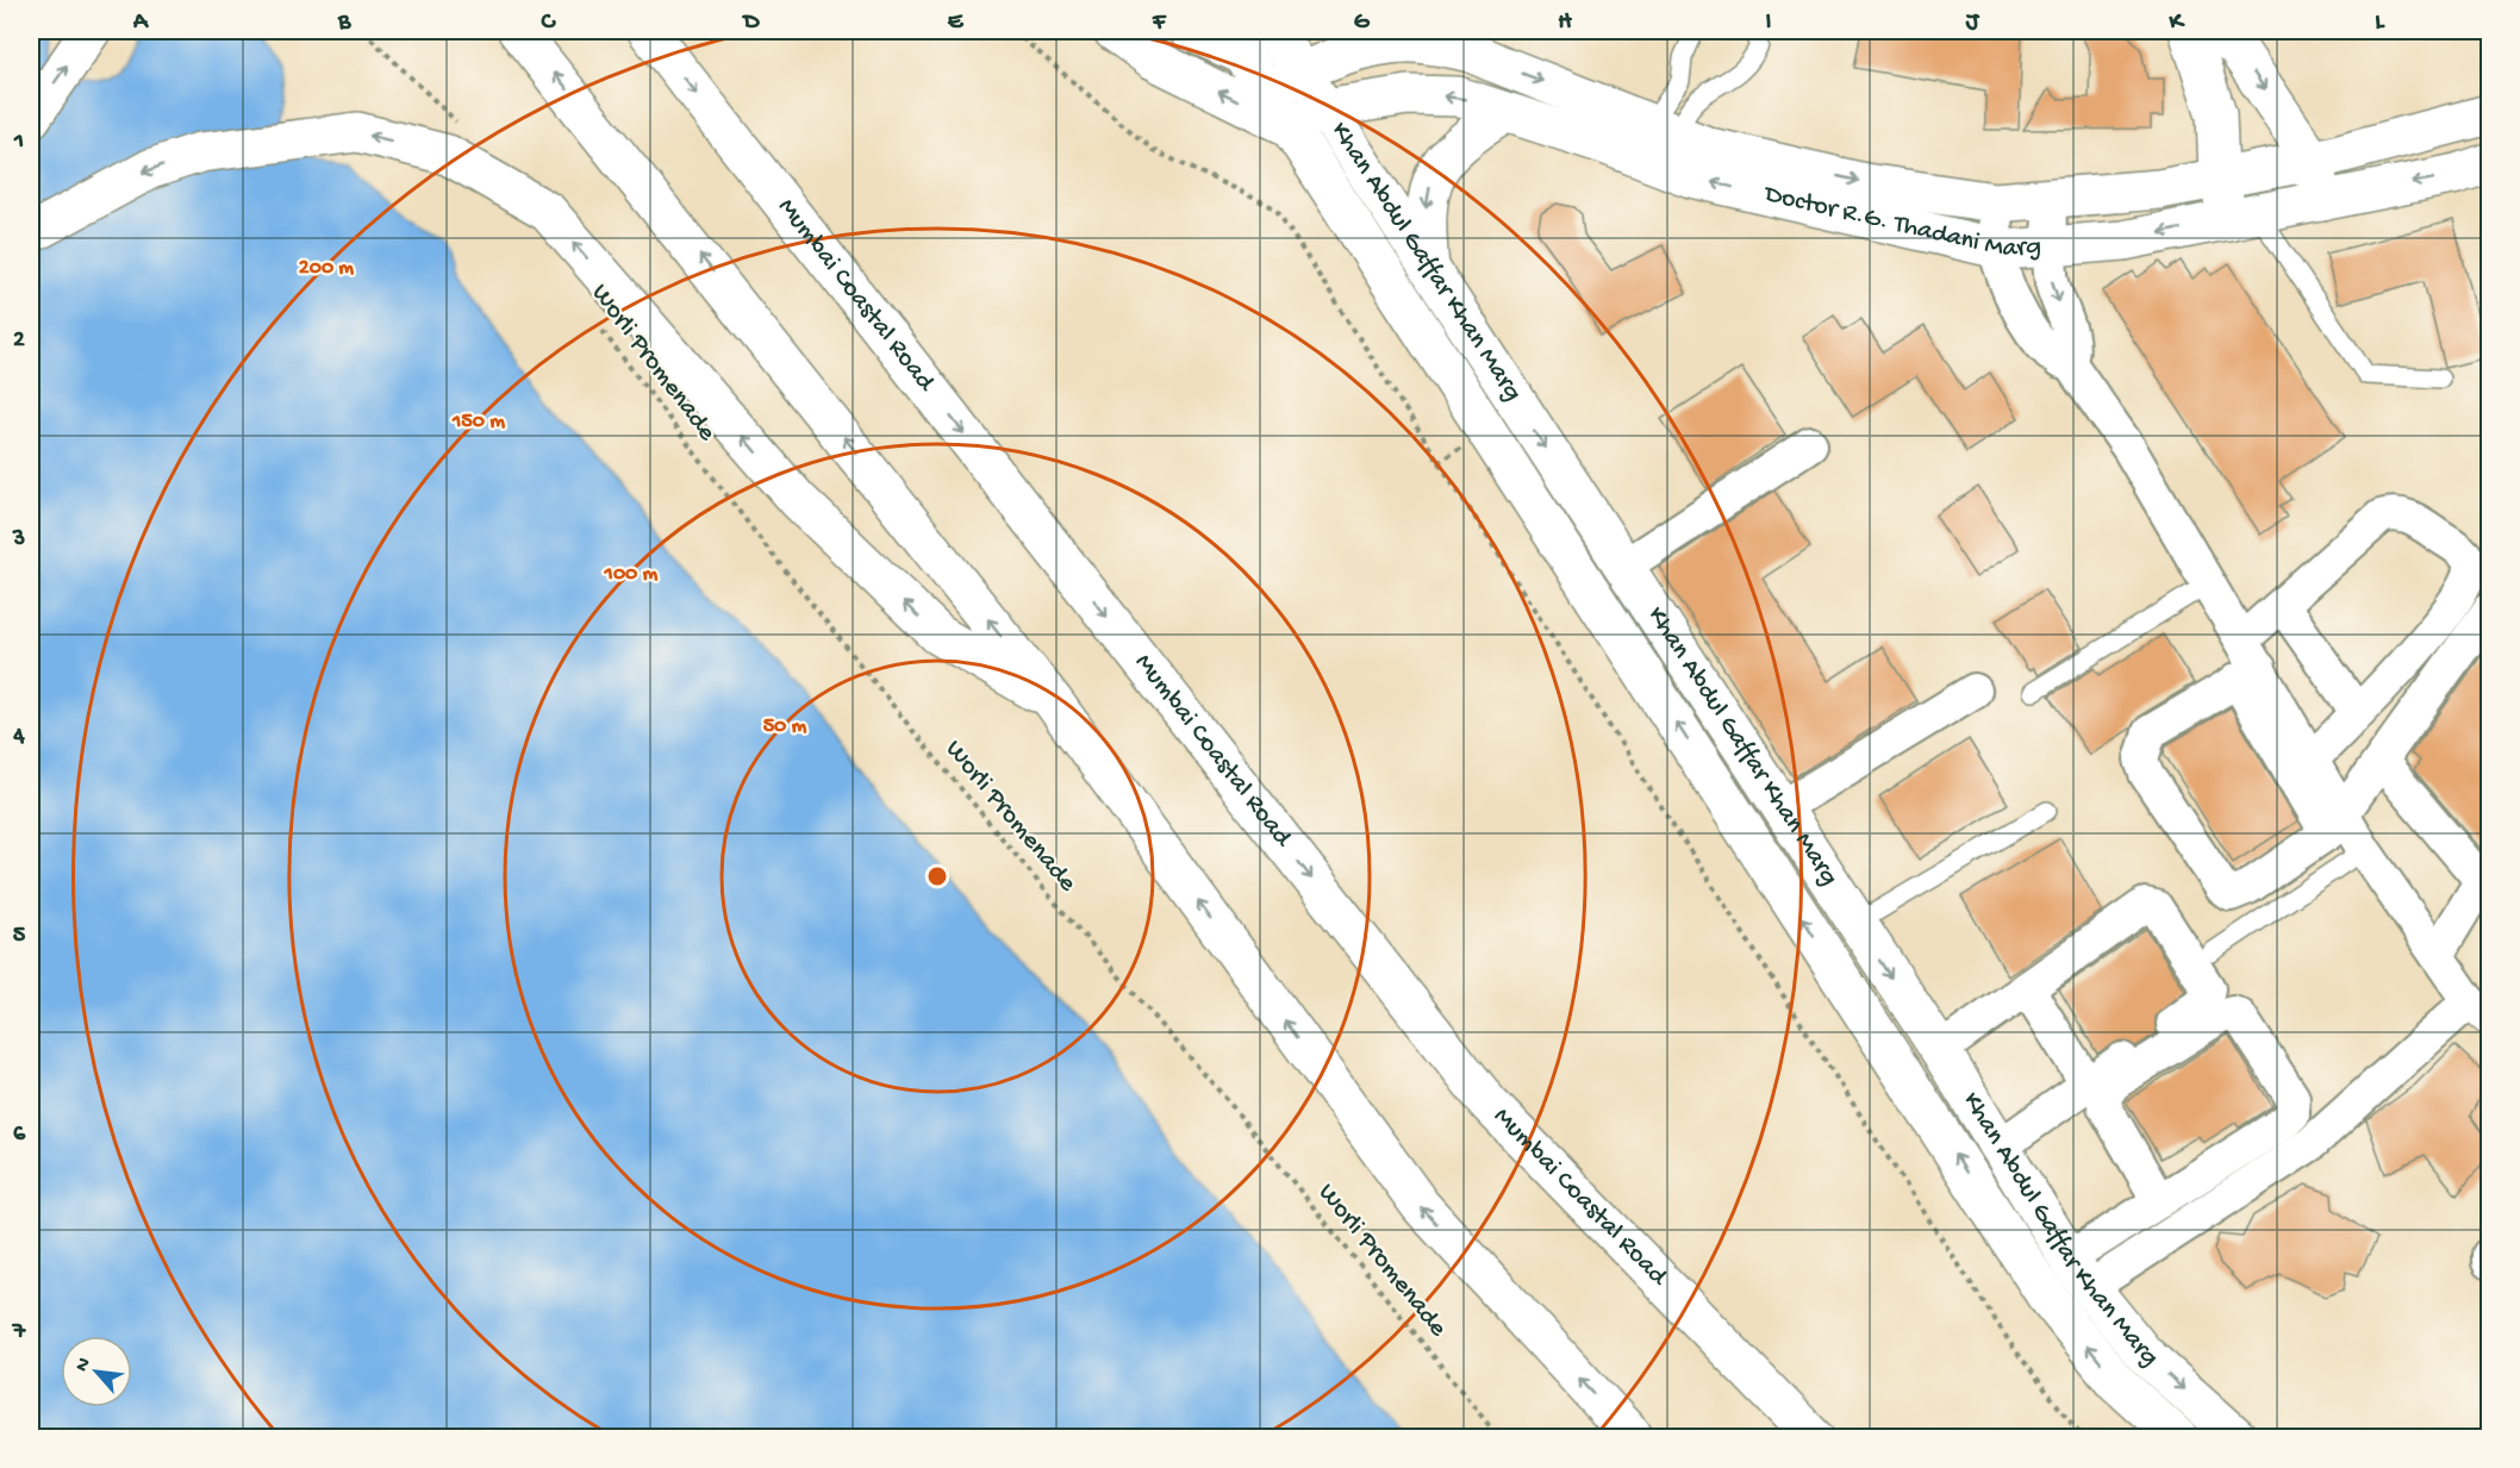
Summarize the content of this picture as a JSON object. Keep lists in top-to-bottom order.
{
  "streets": {
    "main road": ["Doctor R.G. Thadani Marg", "Khan Abdul Gaffar Khan Marg", "Mumbai Coastal Road"],
    "path": ["Worli Promenade"]
  },
  "crossings": [
    ["Doctor R.G. Thadani Marg", "Khan Abdul Gaffar Khan Marg"]
  ],
  "north": "top left",
  "grid": {
    "columns": [
      "A",
      "B",
      "C",
      "D",
      "E",
      "F",
      "G",
      "H",
      "I",
      "J",
      "K",
      "L"
    ],
    "rows": [
      "1",
      "2",
      "3",
      "4",
      "5",
      "6",
      "7"
    ]
  },
  "rings": [
    "200 m",
    "150 m",
    "100 m",
    "50 m"
  ]
}
